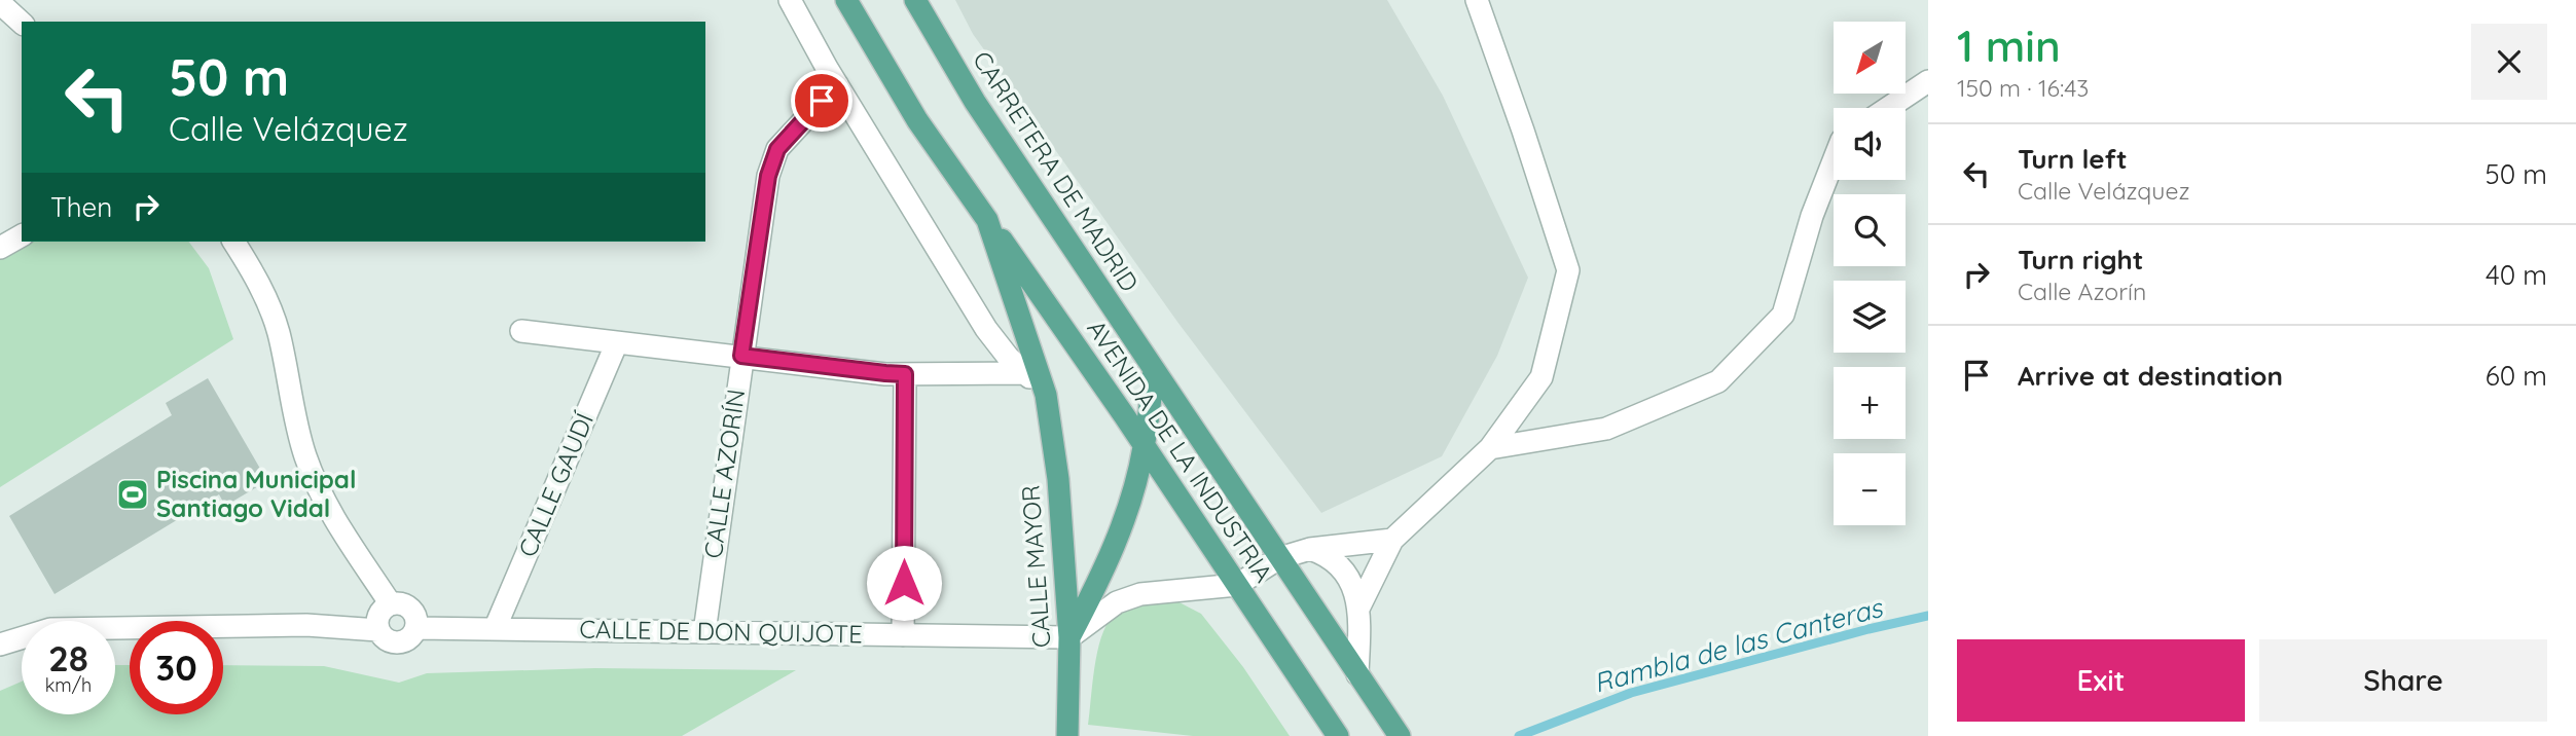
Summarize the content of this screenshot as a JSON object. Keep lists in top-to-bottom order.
{
  "streets": {
    "main road": ["CARRETERA DE MADRID", "AVENIDA DE LA INDUSTRIA", "CALLE MAYOR"],
    "street": ["CALLE AZORÍN", "CALLE GAUDÍ", "CALLE DE DON QUIJOTE"]
  },
  "crossings": [
    ["CARRETERA DE MADRID", "AVENIDA DE LA INDUSTRIA"],
    ["AVENIDA DE LA INDUSTRIA", "CALLE MAYOR"],
    ["CALLE AZORÍN", "CALLE DE DON QUIJOTE"],
    ["CALLE GAUDÍ", "CALLE DE DON QUIJOTE"],
    ["CALLE MAYOR", "CALLE DE DON QUIJOTE"]
  ],
  "water": ["Rambla de las Canteras"],
  "places": {
    "sports": ["Piscina Municipal Santiago Vidal"]
  },
  "north": "bottom left",
  "page": {
    "heading": ["1 min", "150 m · 16:43"],
    "map_buttons": ["+", "−"],
    "turn": ["50 m", "Calle Velázquez"],
    "list": [
      {
        "name": "Turn left",
        "note": "Calle Velázquez",
        "value": "50 m"
      },
      {
        "name": "Turn right",
        "note": "Calle Azorín",
        "value": "40 m"
      },
      {
        "name": "Arrive at destination",
        "value": "60 m"
      }
    ],
    "then": "Then",
    "speed": "28 km/h",
    "limit": "30",
    "buttons": ["Exit", "Share"]
  }
}
